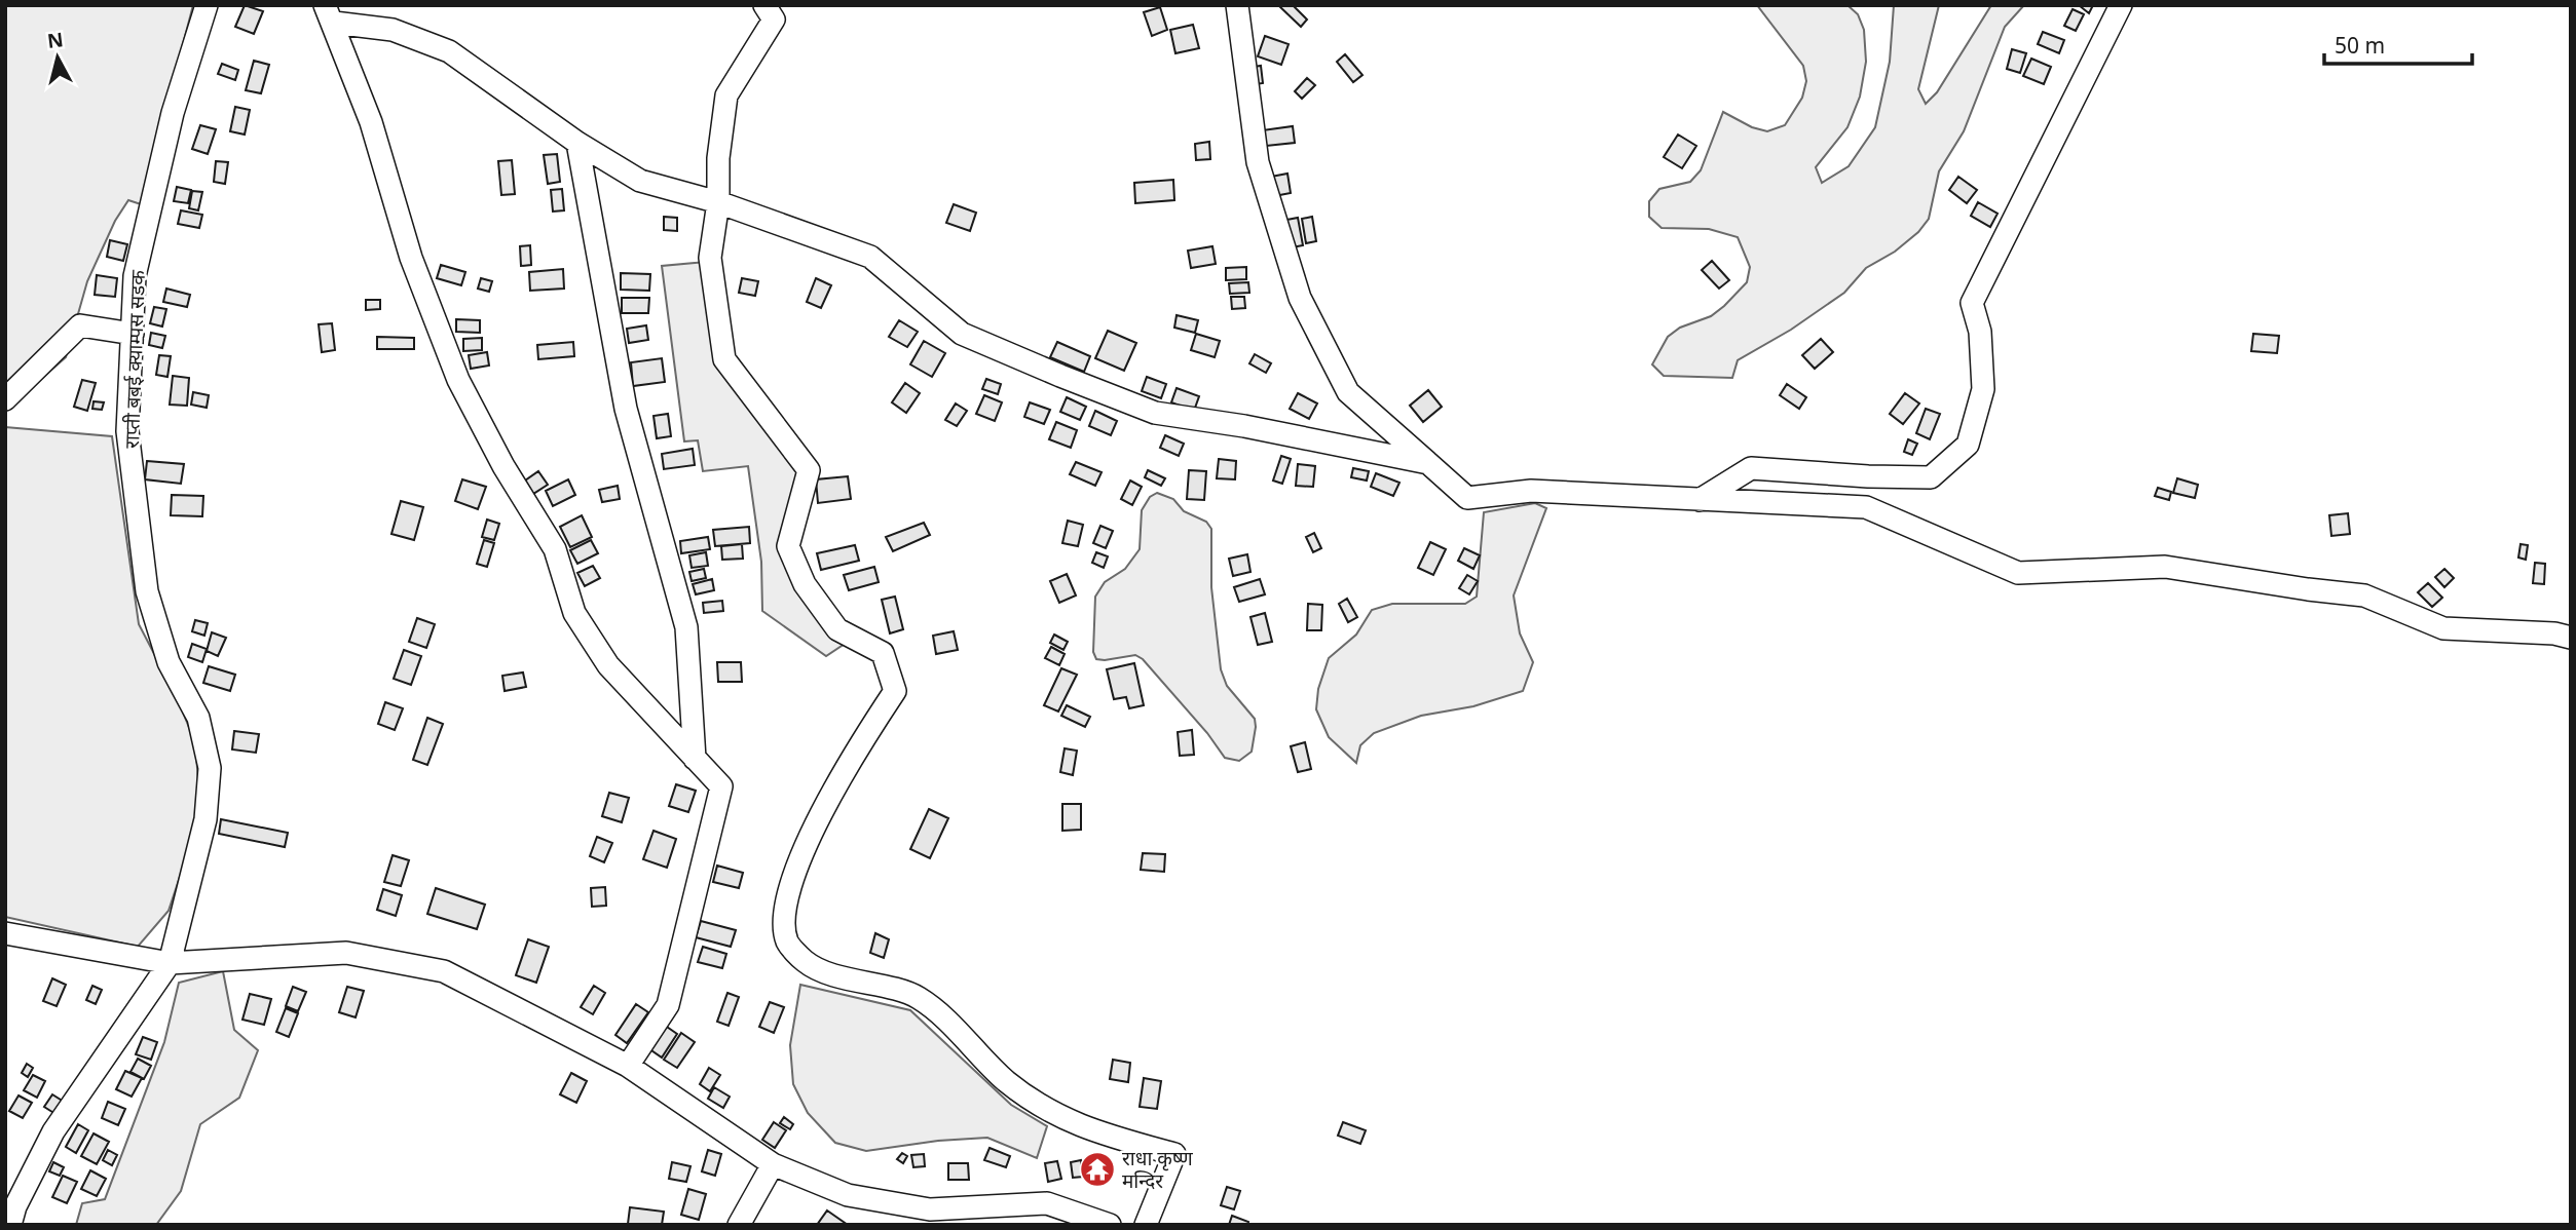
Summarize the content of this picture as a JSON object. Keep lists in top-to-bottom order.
{
  "streets": {
    "street": ["राप्ती बबई क्याम्पस सडक"]
  },
  "places": {
    "temple": ["राधा कृष्ण मन्दिर"]
  },
  "scale_bar": "50 m",
  "north": "top"
}
